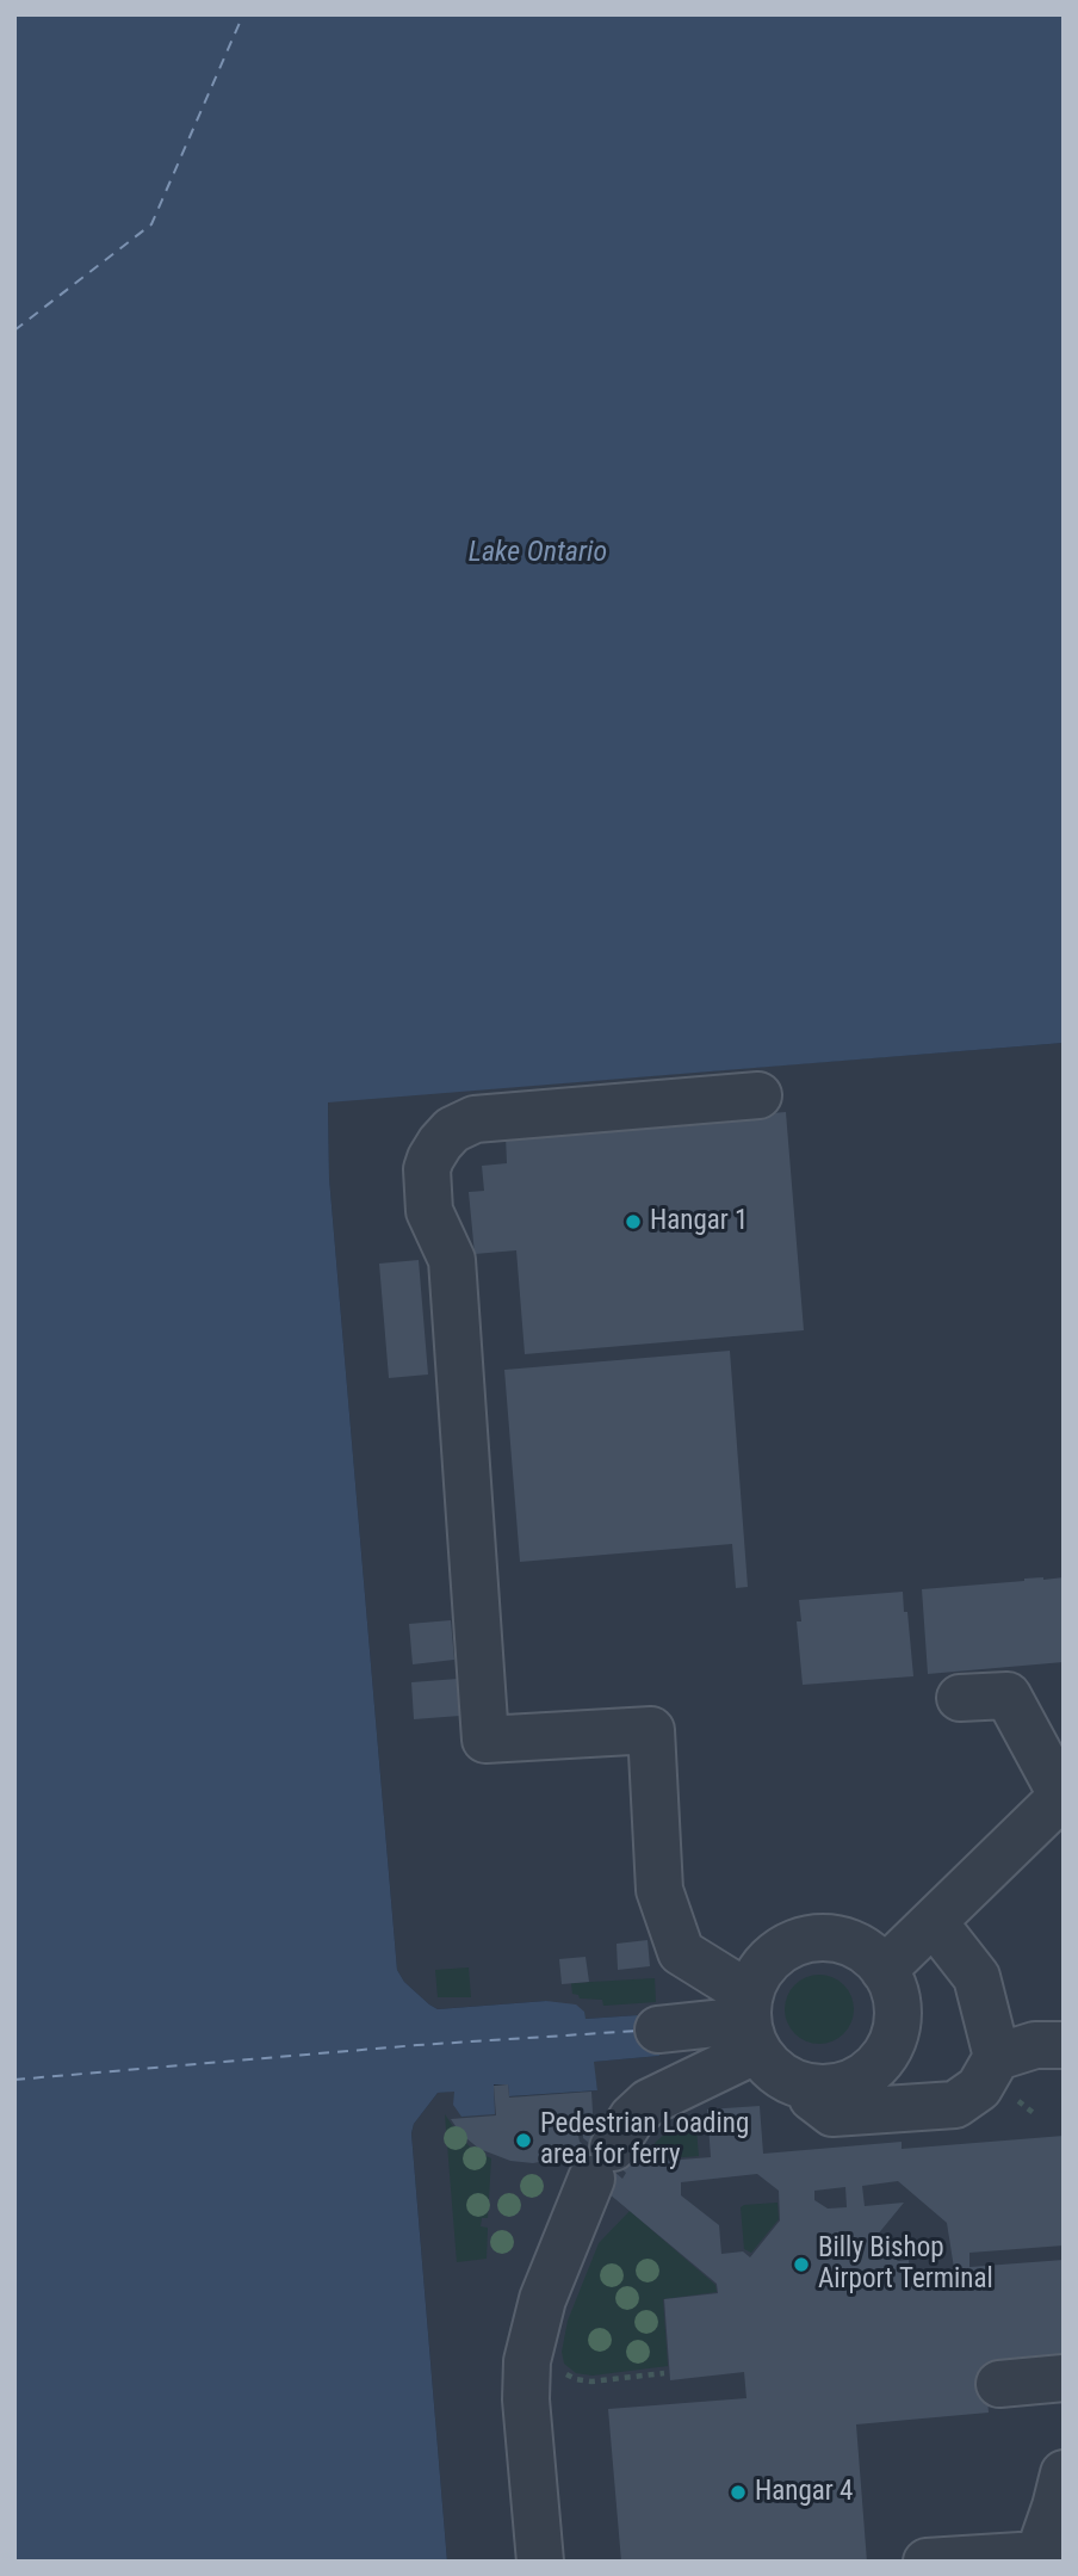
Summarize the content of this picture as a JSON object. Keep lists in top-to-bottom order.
{
  "water": ["Lake Ontario"],
  "places": [
    "Hangar 1",
    "Pedestrian Loading area for ferry",
    "Billy Bishop Airport Terminal",
    "Hangar 4"
  ]
}
